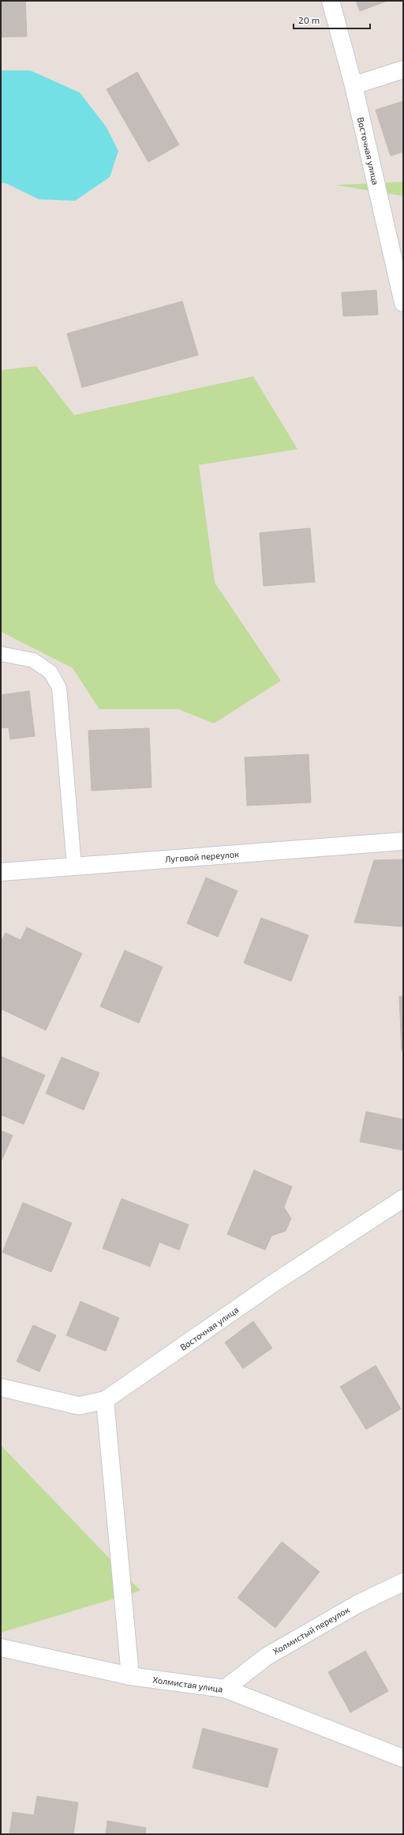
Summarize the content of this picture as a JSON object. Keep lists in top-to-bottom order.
{
  "streets": {
    "street": [
      "Восточная улица",
      "Луговой переулок",
      "Холмистый переулок",
      "Холмистая улица"
    ]
  },
  "crossings": [
    ["Холмистый переулок", "Холмистая улица"]
  ],
  "scale_bar": "20 m"
}
